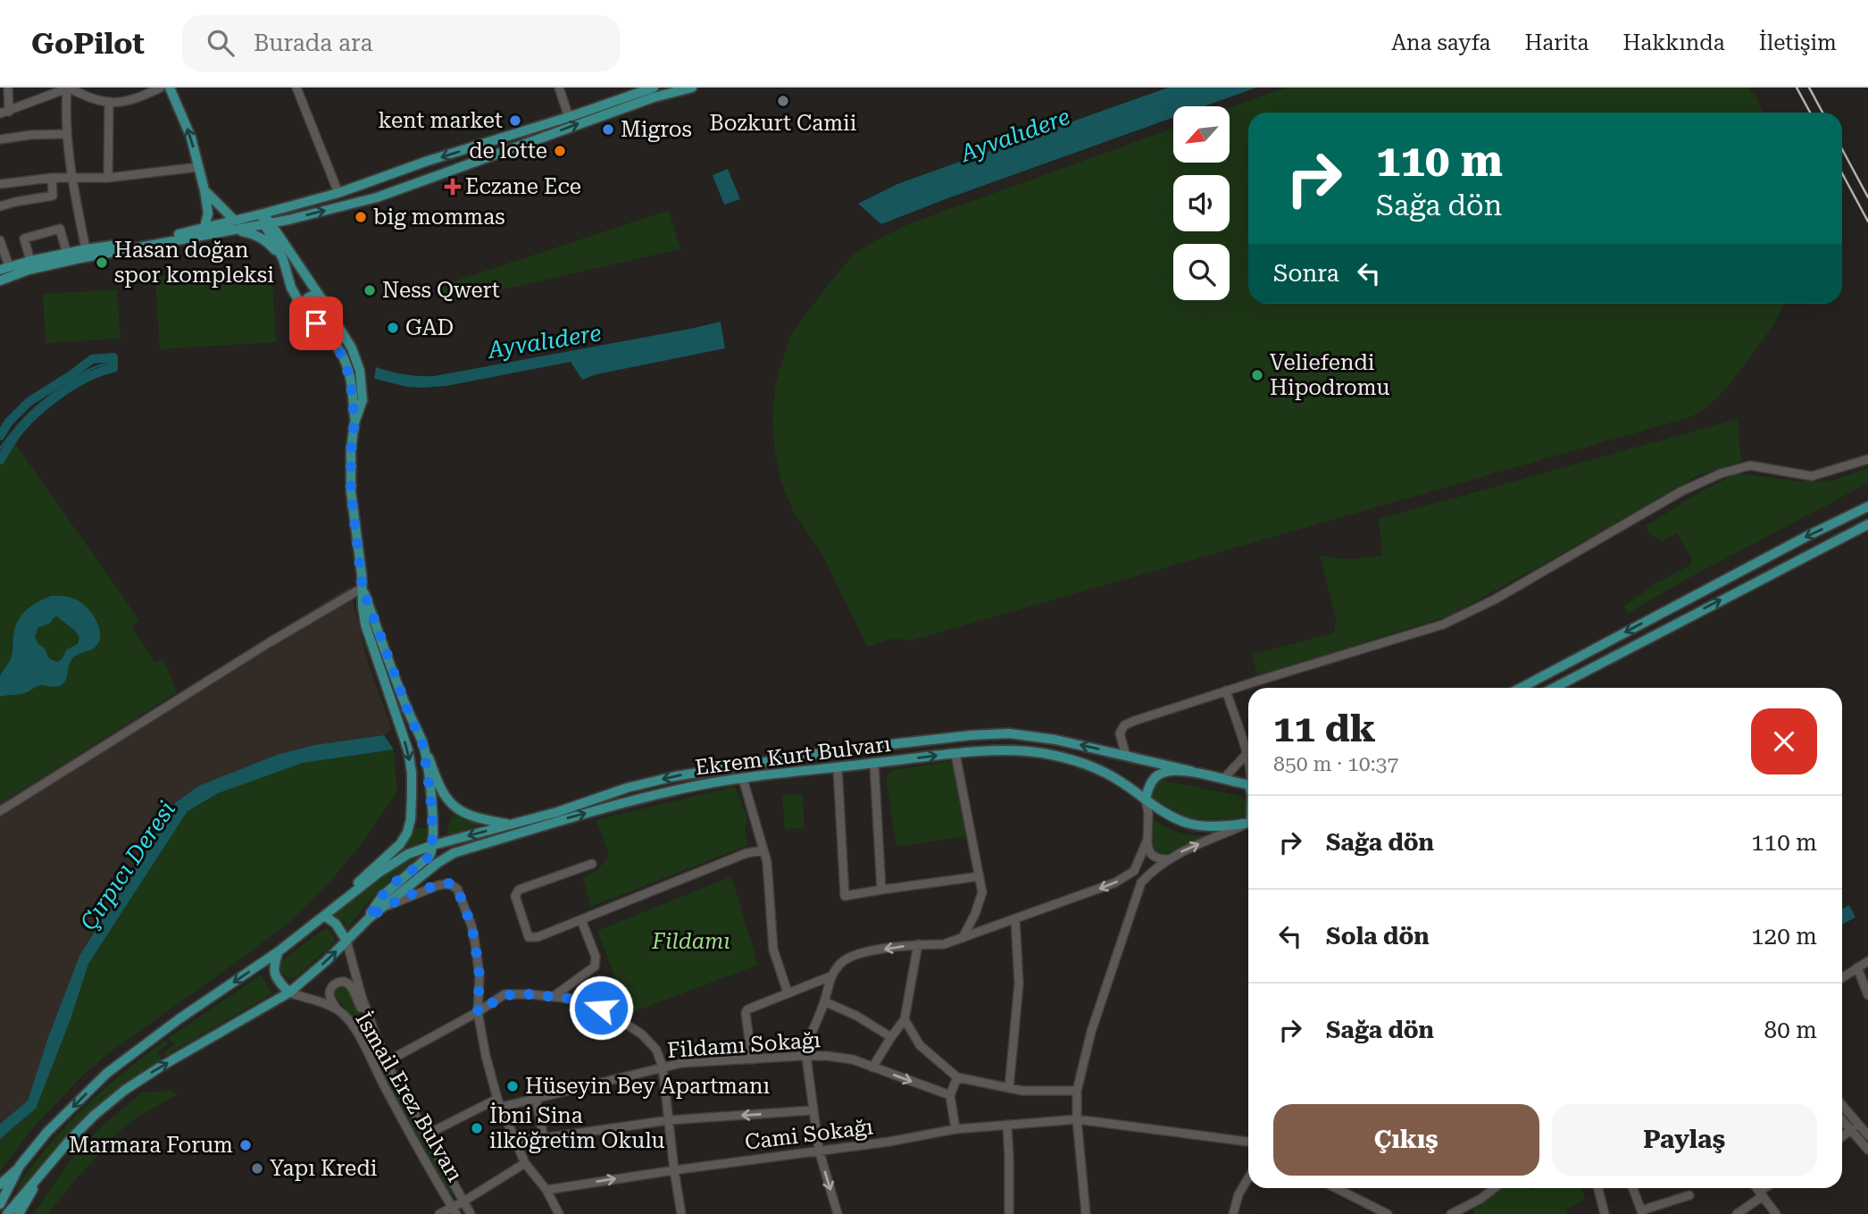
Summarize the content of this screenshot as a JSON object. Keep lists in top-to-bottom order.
{
  "streets": {
    "main road": ["Ekrem Kurt Bulvarı"],
    "street": ["Fildamı Sokağı", "İsmail Erez Bulvarı", "Cami Sokağı"]
  },
  "crossings": [
    ["Fildamı Sokağı", "İsmail Erez Bulvarı"]
  ],
  "water": ["Ayvalıdere", "Çırpıcı Deresi"],
  "parks": ["Fildamı"],
  "places": {
    "other": [
      "Bozkurt Camii",
      "kent market",
      "Migros",
      "de lotte",
      "big mommas",
      "Hasan doğan spor kompleksi",
      "Ness Qwert",
      "GAD",
      "Veliefendi Hipodromu",
      "Hüseyin Bey Apartmanı",
      "İbni Sina ilköğretim Okulu",
      "Marmara Forum",
      "Yapı Kredi"
    ],
    "health": ["Eczane Ece"]
  },
  "north": "bottom left",
  "page": {
    "header": "GoPilot",
    "search": "Burada ara",
    "nav": [
      "Ana sayfa",
      "Harita",
      "Hakkında",
      "İletişim"
    ],
    "turn": ["110 m", "Sağa dön"],
    "then": "Sonra",
    "heading": ["11 dk", "850 m · 10:37"],
    "list": [
      {
        "name": "Sağa dön",
        "value": "110 m"
      },
      {
        "name": "Sola dön",
        "value": "120 m"
      },
      {
        "name": "Sağa dön",
        "value": "80 m"
      }
    ],
    "buttons": ["Çıkış", "Paylaş"]
  }
}
